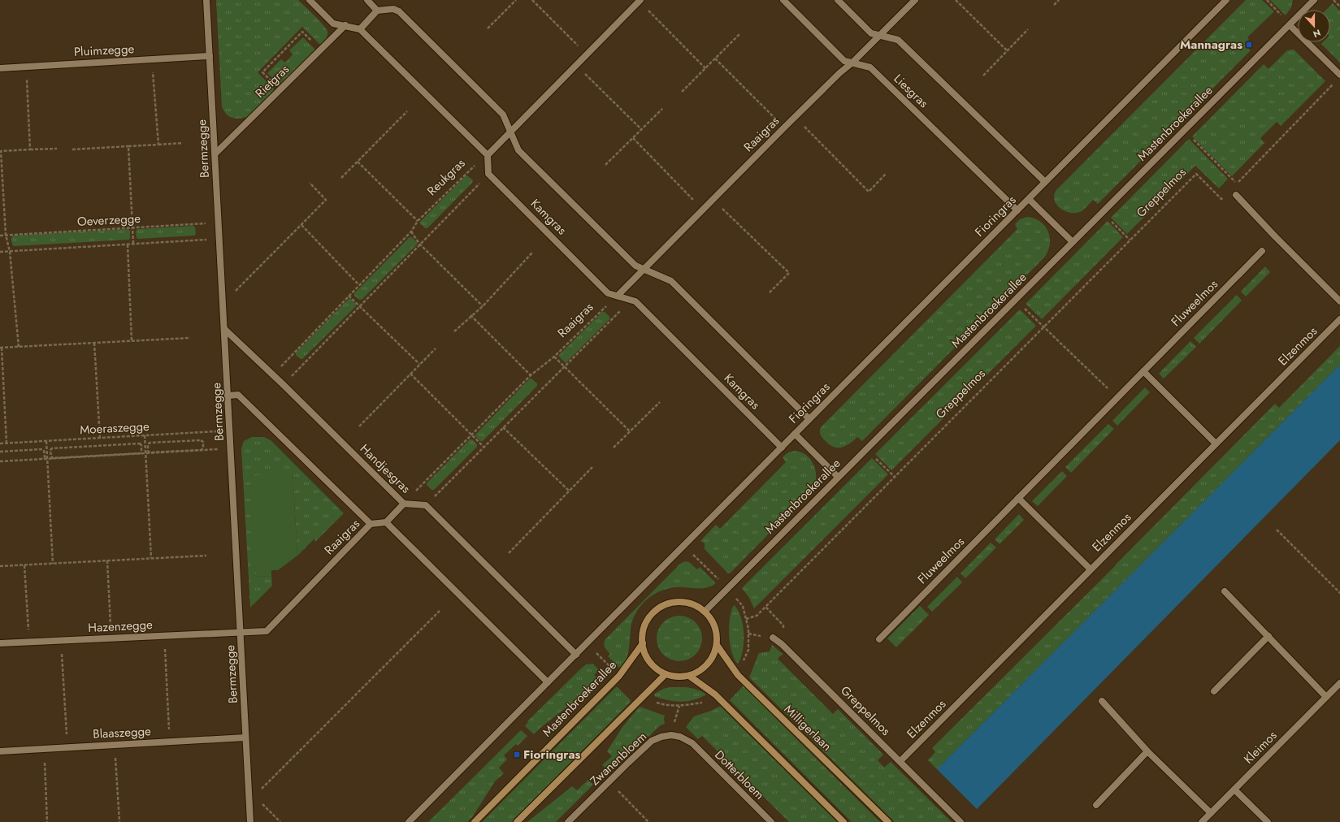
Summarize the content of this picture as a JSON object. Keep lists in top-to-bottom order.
{
  "streets": {
    "main road": ["Mastenbroekerallee", "Milligerlaan"],
    "street": [
      "Pluimzegge",
      "Rietgras",
      "Liesgras",
      "Raaigras",
      "Bermzegge",
      "Greppelmos",
      "Fioringras",
      "Kamgras",
      "Fluweelmos",
      "Elzenmos",
      "Handjesgras",
      "Hazenzegge",
      "Blaaszegge",
      "Kleimos",
      "Zwanenbloem",
      "Dotterbloem"
    ],
    "path": ["Reukgras", "Oeverzegge", "Moeraszegge"]
  },
  "crossings": [
    ["Pluimzegge", "Bermzegge"],
    ["Rietgras", "Bermzegge"],
    ["Liesgras", "Raaigras"],
    ["Liesgras", "Fioringras"],
    ["Mastenbroekerallee", "Milligerlaan"],
    ["Raaigras", "Bermzegge"],
    ["Raaigras", "Kamgras"],
    ["Raaigras", "Handjesgras"],
    ["Raaigras", "Hazenzegge"],
    ["Bermzegge", "Oeverzegge"],
    ["Bermzegge", "Moeraszegge"],
    ["Bermzegge", "Handjesgras"],
    ["Bermzegge", "Hazenzegge"],
    ["Bermzegge", "Blaaszegge"],
    ["Reukgras", "Handjesgras"],
    ["Greppelmos", "Elzenmos"],
    ["Fioringras", "Kamgras"],
    ["Zwanenbloem", "Dotterbloem"]
  ],
  "places": {
    "transit": ["Mannagras", "Fioringras"]
  },
  "north": "bottom"
}
